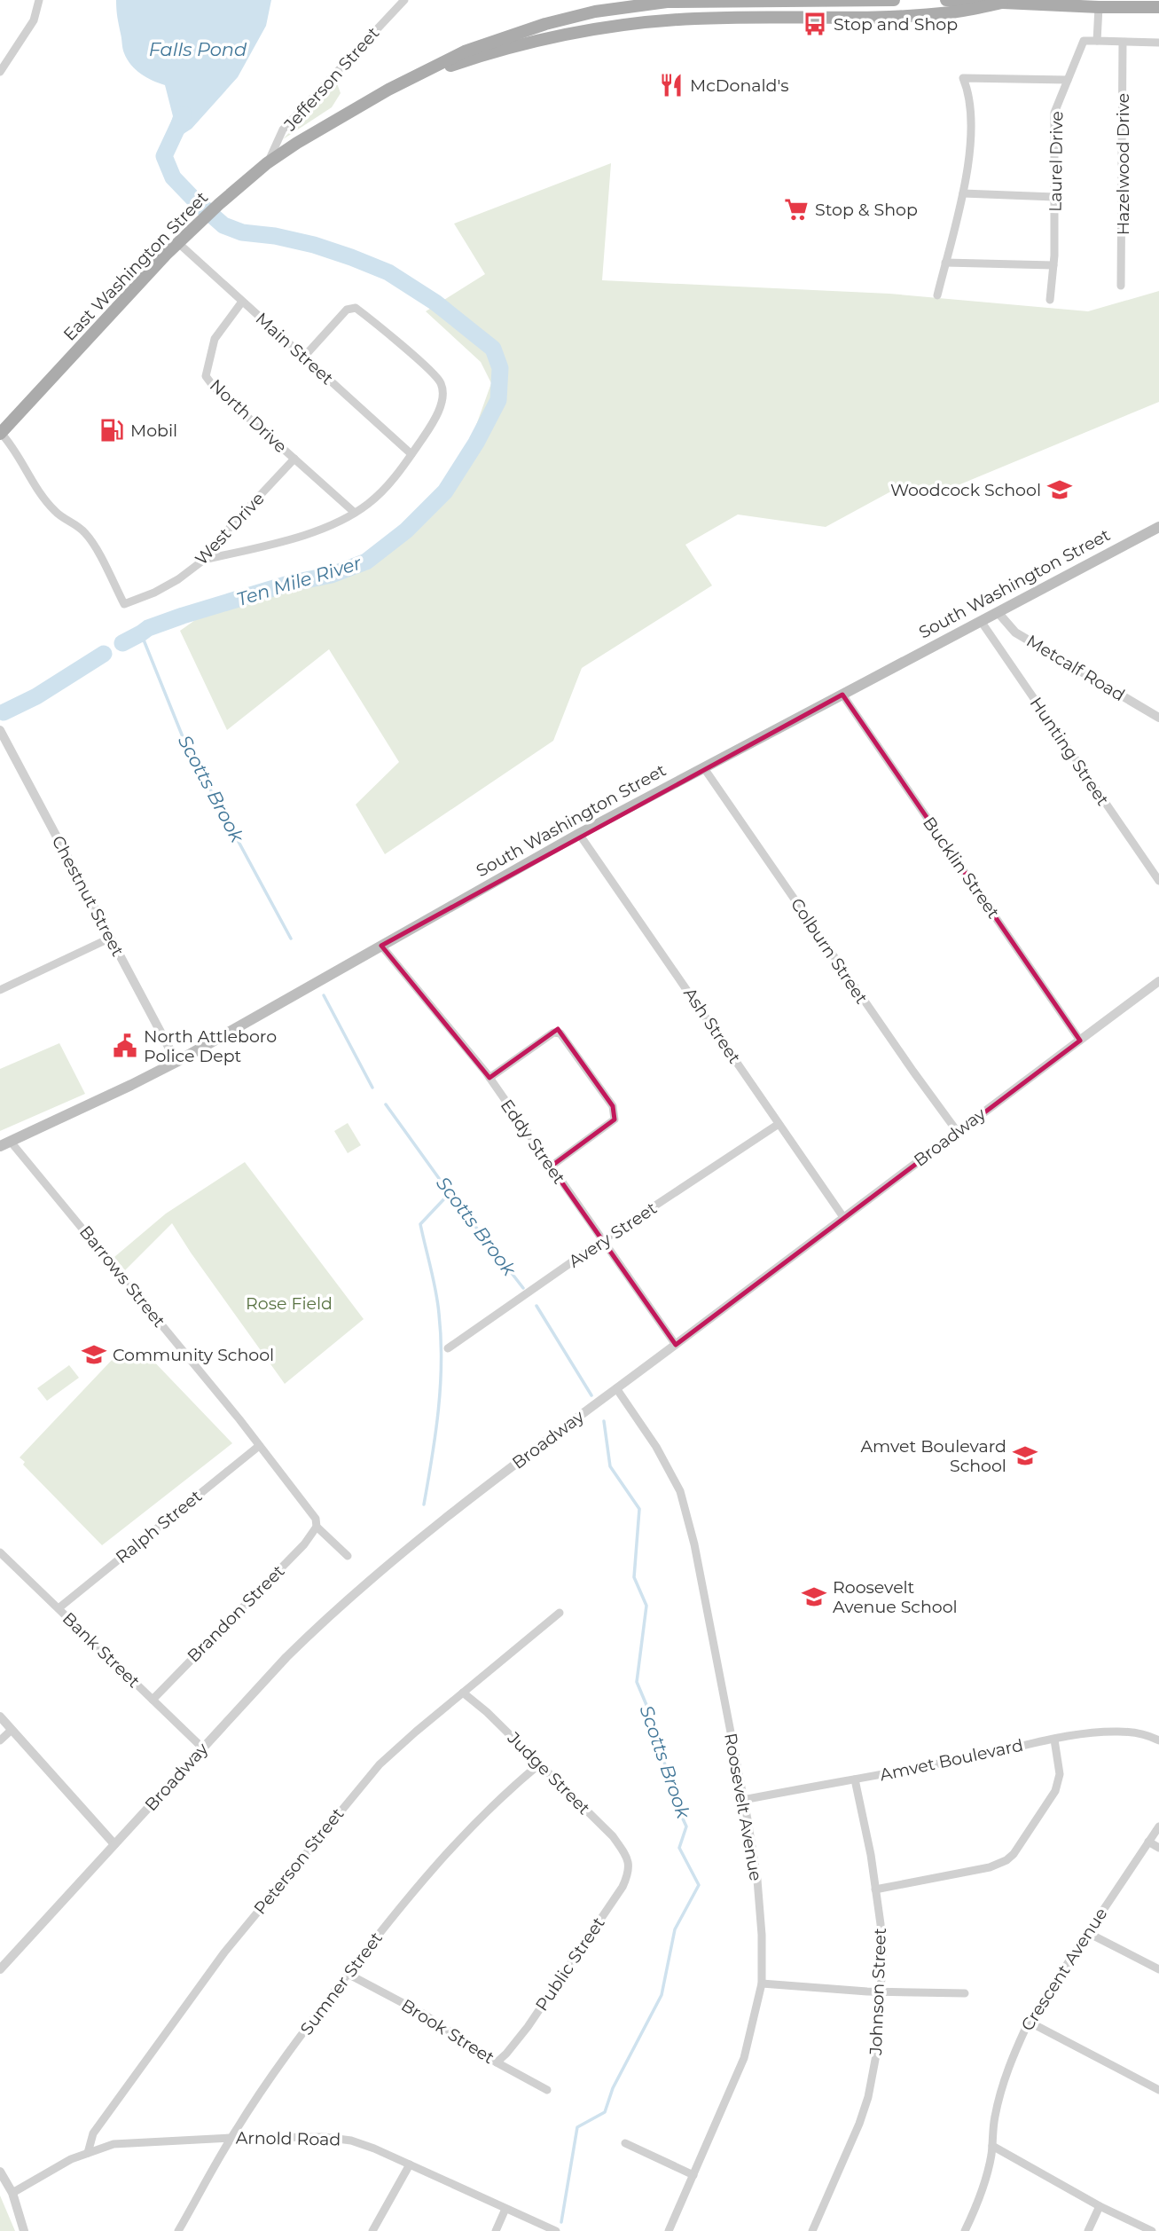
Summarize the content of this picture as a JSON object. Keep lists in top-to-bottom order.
{
  "streets": {
    "main road": ["East Washington Street", "South Washington Street"],
    "street": [
      "Jefferson Street",
      "Laurel Drive",
      "Hazelwood Drive",
      "Main Street",
      "North Drive",
      "West Drive",
      "Metcalf Road",
      "Hunting Street",
      "Bucklin Street",
      "Chestnut Street",
      "Colburn Street",
      "Ash Street",
      "Broadway",
      "Eddy Street",
      "Avery Street",
      "Barrows Street",
      "Ralph Street",
      "Brandon Street",
      "Bank Street",
      "Amvet Boulevard",
      "Judge Street",
      "Roosevelt Avenue",
      "Peterson Street",
      "Public Street",
      "Crescent Avenue",
      "Sumner Street",
      "Johnson Street",
      "Brook Street",
      "Arnold Road"
    ]
  },
  "crossings": [
    ["Jefferson Street", "East Washington Street"],
    ["East Washington Street", "Main Street"],
    ["East Washington Street", "West Drive"],
    ["Main Street", "North Drive"],
    ["North Drive", "West Drive"],
    ["South Washington Street", "Metcalf Road"],
    ["South Washington Street", "Hunting Street"],
    ["South Washington Street", "Bucklin Street"],
    ["South Washington Street", "Chestnut Street"],
    ["South Washington Street", "Colburn Street"],
    ["South Washington Street", "Ash Street"],
    ["South Washington Street", "Eddy Street"],
    ["South Washington Street", "Barrows Street"],
    ["Bucklin Street", "Broadway"],
    ["Colburn Street", "Broadway"],
    ["Ash Street", "Broadway"],
    ["Ash Street", "Avery Street"],
    ["Broadway", "Eddy Street"],
    ["Broadway", "Bank Street"],
    ["Broadway", "Roosevelt Avenue"],
    ["Eddy Street", "Avery Street"],
    ["Barrows Street", "Ralph Street"],
    ["Barrows Street", "Brandon Street"],
    ["Ralph Street", "Bank Street"],
    ["Brandon Street", "Bank Street"],
    ["Amvet Boulevard", "Roosevelt Avenue"],
    ["Amvet Boulevard", "Johnson Street"],
    ["Judge Street", "Peterson Street"],
    ["Judge Street", "Public Street"],
    ["Judge Street", "Sumner Street"],
    ["Peterson Street", "Arnold Road"],
    ["Public Street", "Brook Street"],
    ["Sumner Street", "Brook Street"],
    ["Sumner Street", "Arnold Road"]
  ],
  "water": ["Falls Pond", "Ten Mile River", "Scotts Brook"],
  "parks": ["Rose Field"],
  "places": {
    "bus stop": ["Stop and Shop"],
    "restaurant": ["McDonald's"],
    "supermarket": ["Stop & Shop"],
    "fuel station": ["Mobil"],
    "school or university": [
      "Woodcock School",
      "Community School",
      "Amvet Boulevard School",
      "Roosevelt Avenue School"
    ],
    "public building": ["North Attleboro Police Dept"]
  }
}
